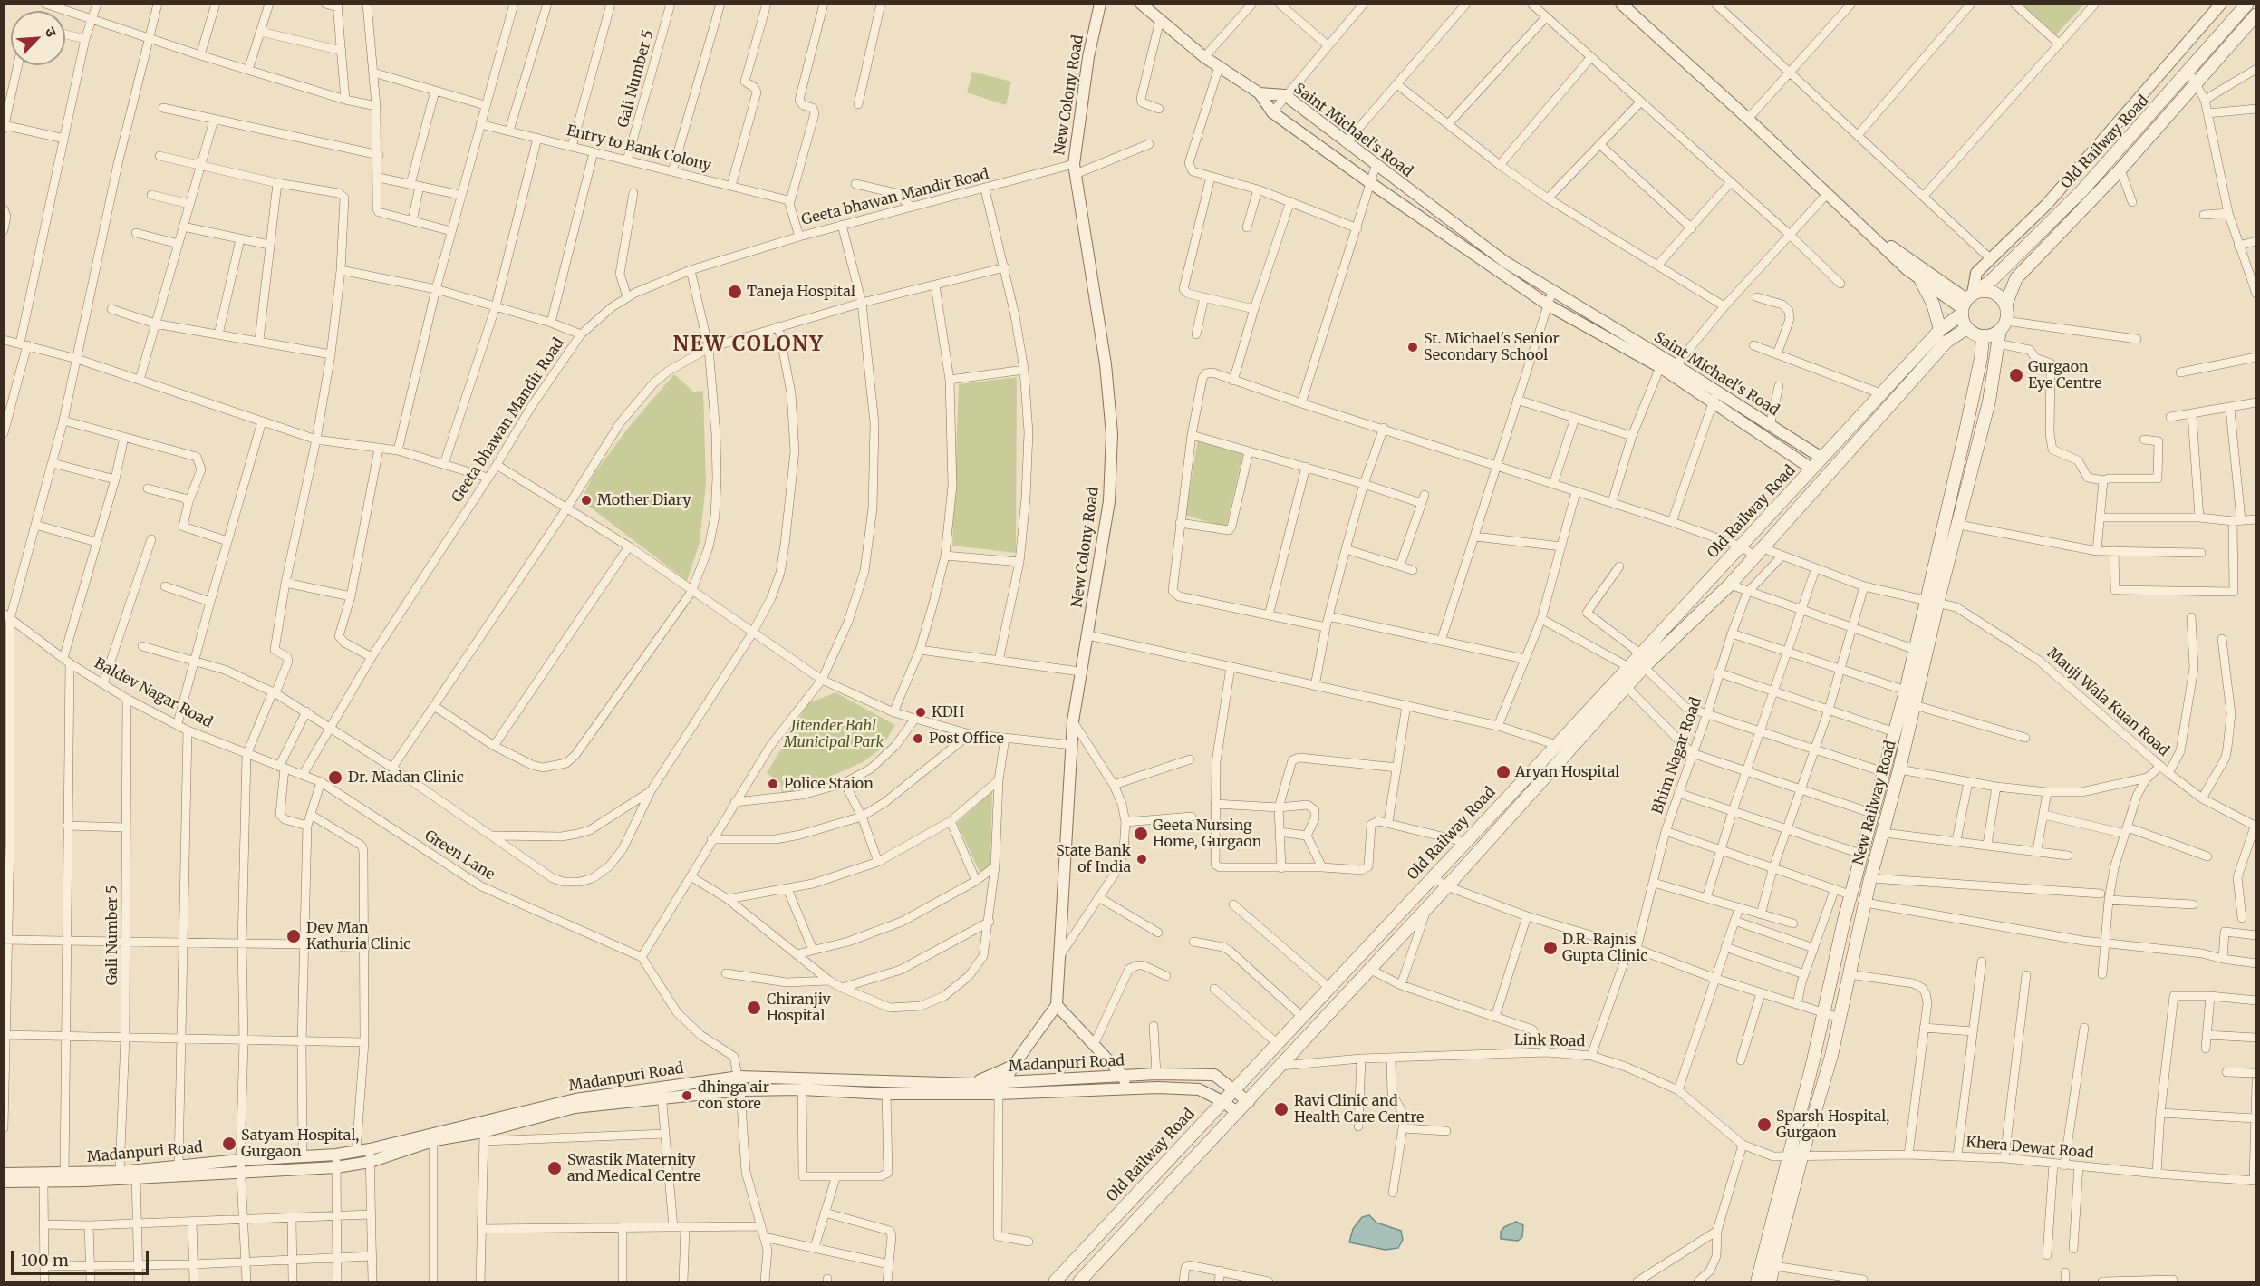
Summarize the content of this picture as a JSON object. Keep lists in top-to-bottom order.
{
  "streets": {
    "main road": ["Old Railway Road", "New Railway Road"],
    "street": [
      "Gali Number 5",
      "New Colony Road",
      "Saint Michael's Road",
      "Entry to Bank Colony",
      "Geeta bhawan Mandir Road",
      "Baldev Nagar Road",
      "Mauji Wala Kuan Road",
      "Bhim Nagar Road",
      "Green Lane",
      "Link Road",
      "Madanpuri Road",
      "Khera Dewat Road"
    ]
  },
  "crossings": [
    ["Gali Number 5", "Entry to Bank Colony"],
    ["Gali Number 5", "Baldev Nagar Road"],
    ["Gali Number 5", "Madanpuri Road"],
    ["New Colony Road", "Geeta bhawan Mandir Road"],
    ["Saint Michael's Road", "Old Railway Road"],
    ["Old Railway Road", "Mauji Wala Kuan Road"],
    ["Old Railway Road", "New Railway Road"],
    ["Old Railway Road", "Link Road"],
    ["Old Railway Road", "Madanpuri Road"],
    ["Geeta bhawan Mandir Road", "Baldev Nagar Road"],
    ["Geeta bhawan Mandir Road", "Green Lane"],
    ["Baldev Nagar Road", "Green Lane"],
    ["Mauji Wala Kuan Road", "New Railway Road"],
    ["Bhim Nagar Road", "Link Road"],
    ["New Railway Road", "Link Road"],
    ["New Railway Road", "Khera Dewat Road"],
    ["Link Road", "Khera Dewat Road"]
  ],
  "districts": ["NEW COLONY"],
  "parks": ["Jitender Bahl Municipal Park"],
  "places": [
    "Taneja Hospital",
    "St. Michael's Senior Secondary School",
    "Gurgaon Eye Centre",
    "Mother Diary",
    "KDH",
    "Post Office",
    "Aryan Hospital",
    "Dr. Madan Clinic",
    "Police Staion",
    "Geeta Nursing Home, Gurgaon",
    "State Bank of India",
    "Dev Man Kathuria Clinic",
    "D.R. Rajnis Gupta Clinic",
    "Chiranjiv Hospital",
    "dhinga air con store",
    "Ravi Clinic and Health Care Centre",
    "Sparsh Hospital, Gurgaon",
    "Satyam Hospital, Gurgaon",
    "Swastik Maternity and Medical Centre"
  ],
  "scale_bar": "100 m",
  "north": "top right"
}
